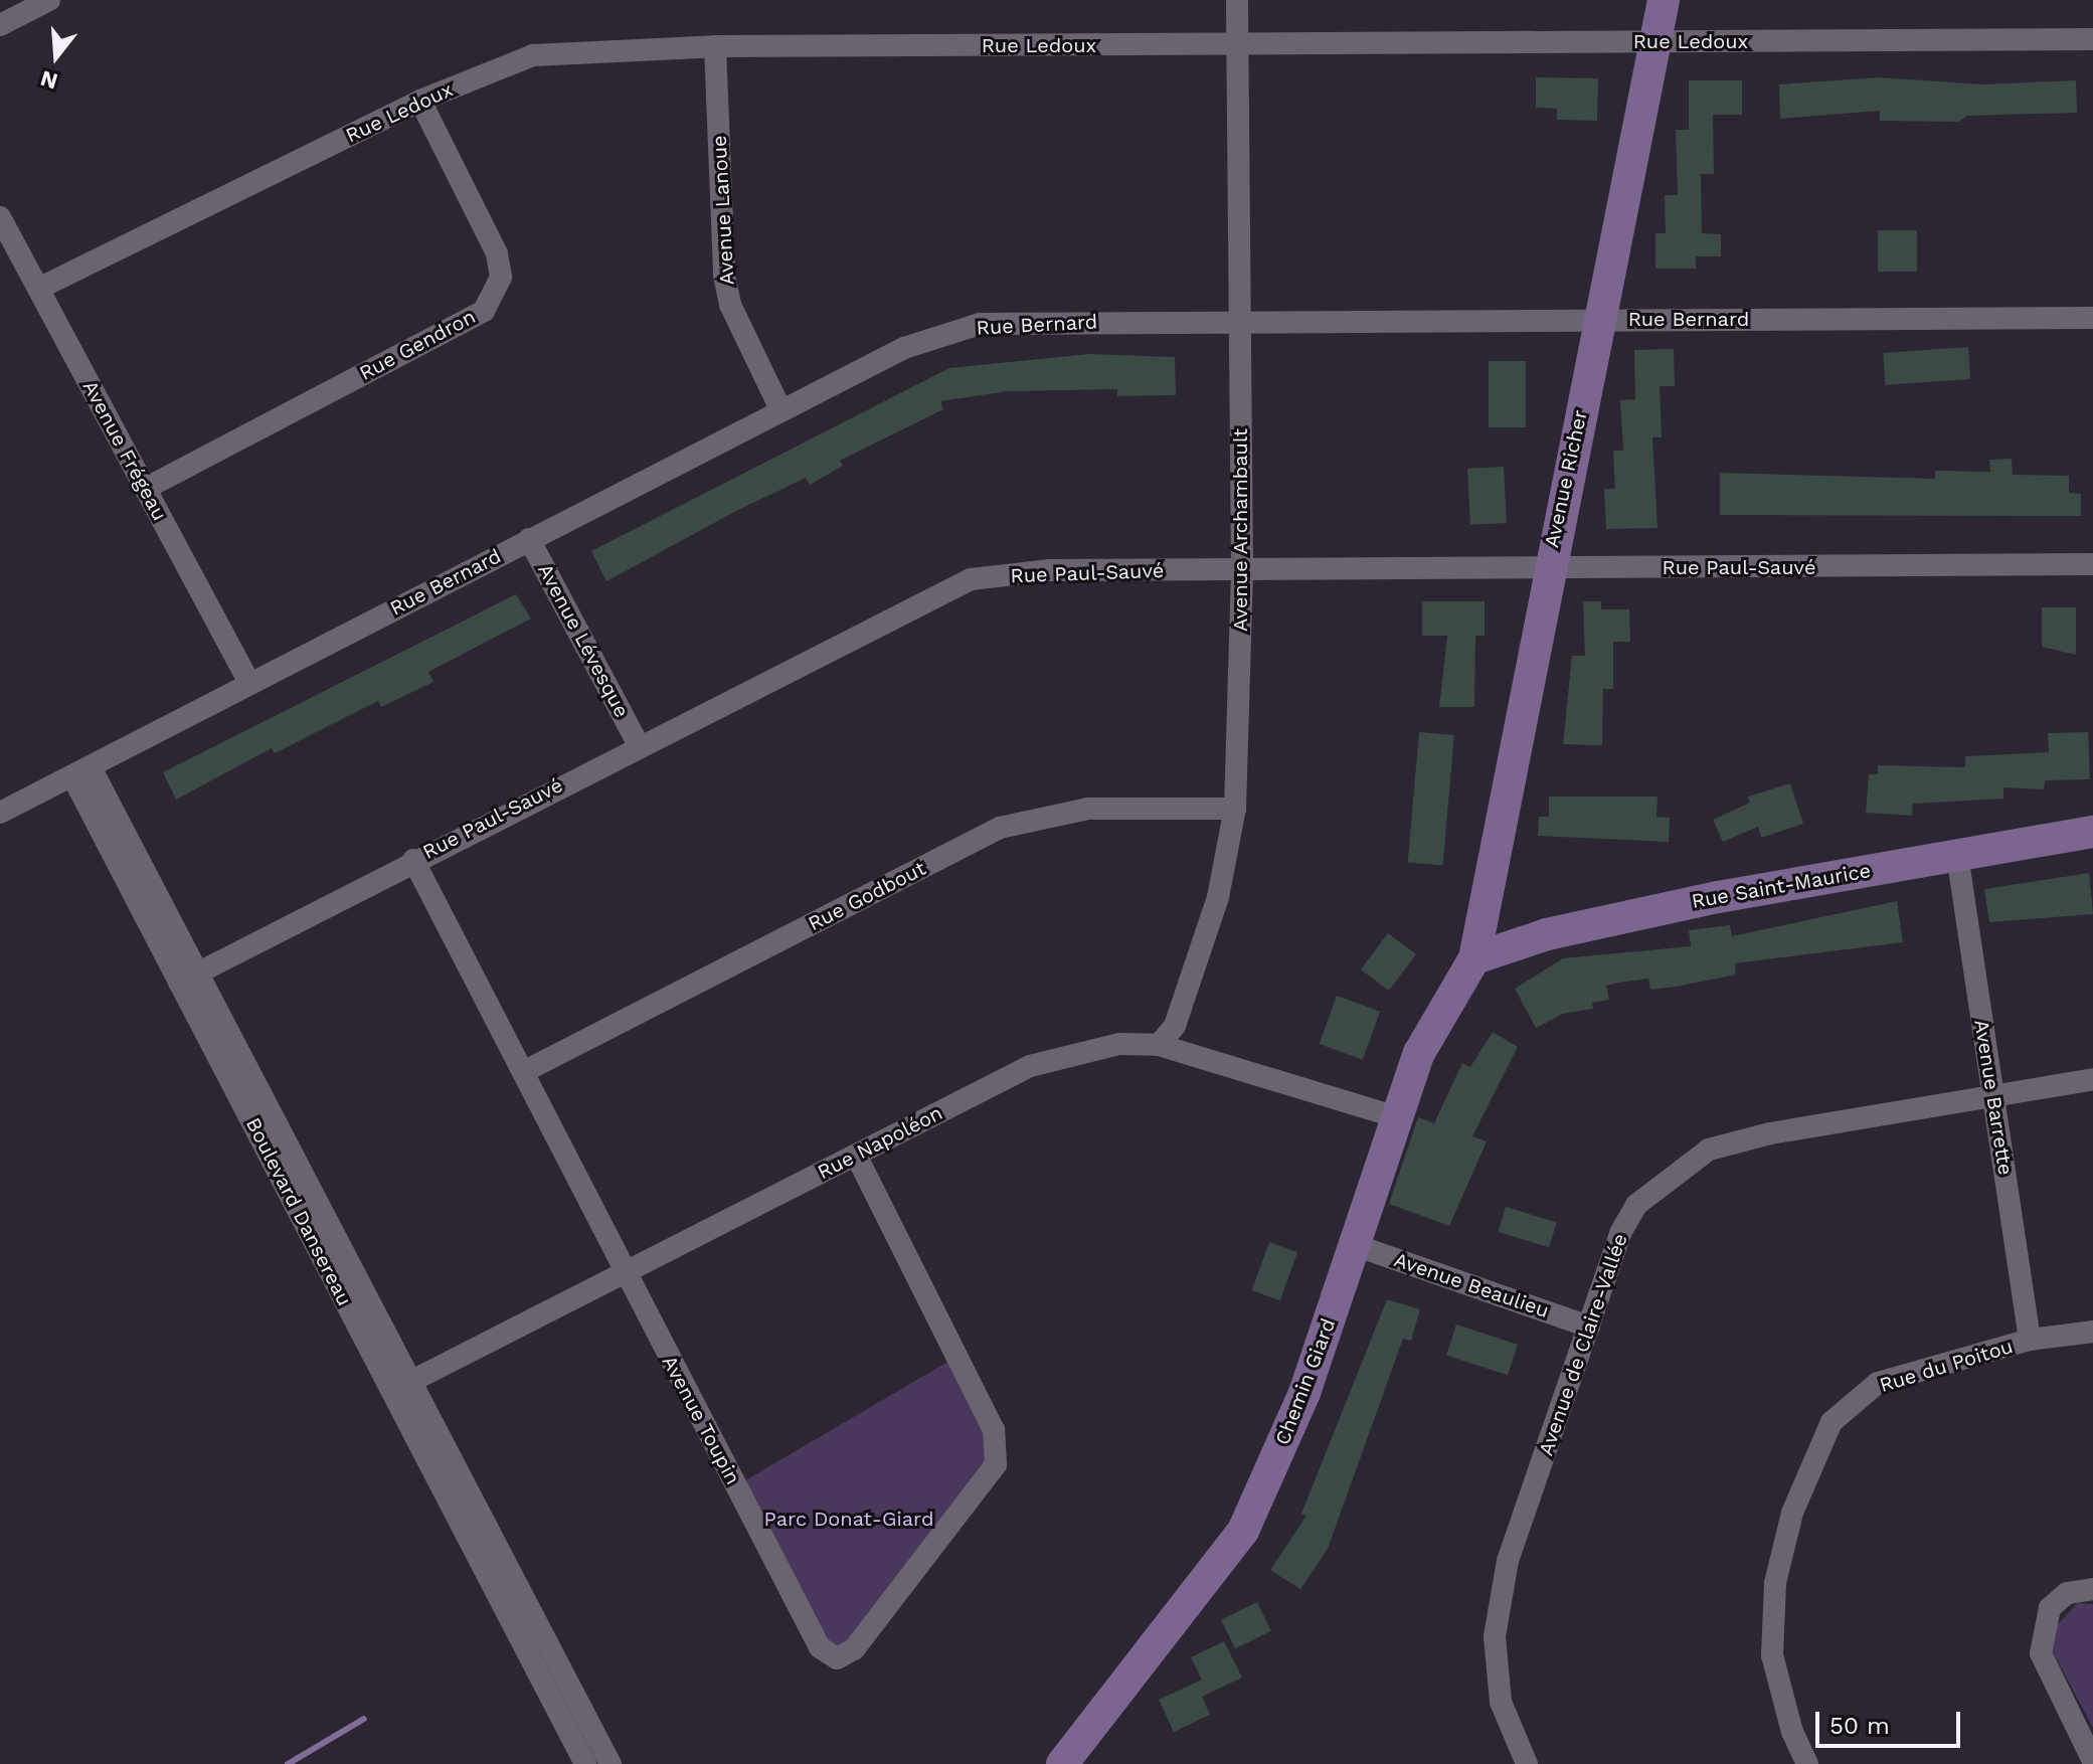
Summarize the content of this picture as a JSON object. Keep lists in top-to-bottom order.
{
  "streets": {
    "street": [
      "Rue Ledoux",
      "Avenue Lanoue",
      "Rue Bernard",
      "Rue Gendron",
      "Avenue Frégeau",
      "Avenue Richer",
      "Avenue Archambault",
      "Rue Paul-Sauvé",
      "Avenue Lévesque",
      "Rue Saint-Maurice",
      "Rue Godbout",
      "Avenue Barrette",
      "Rue Napoléon",
      "Boulevard Dansereau",
      "Avenue Beaulieu",
      "Avenue de Claire-Vallée",
      "Rue du Poitou",
      "Chemin Giard",
      "Avenue Toupin"
    ]
  },
  "crossings": [
    ["Rue Ledoux", "Avenue Lanoue"],
    ["Rue Ledoux", "Rue Gendron"],
    ["Rue Ledoux", "Avenue Frégeau"],
    ["Rue Ledoux", "Avenue Richer"],
    ["Rue Ledoux", "Avenue Archambault"],
    ["Avenue Lanoue", "Rue Bernard"],
    ["Rue Bernard", "Avenue Frégeau"],
    ["Rue Bernard", "Avenue Richer"],
    ["Rue Bernard", "Avenue Archambault"],
    ["Rue Bernard", "Avenue Lévesque"],
    ["Rue Bernard", "Boulevard Dansereau"],
    ["Rue Gendron", "Avenue Frégeau"],
    ["Avenue Richer", "Rue Paul-Sauvé"],
    ["Avenue Richer", "Rue Saint-Maurice"],
    ["Avenue Richer", "Chemin Giard"],
    ["Avenue Archambault", "Rue Paul-Sauvé"],
    ["Avenue Archambault", "Rue Godbout"],
    ["Avenue Archambault", "Rue Napoléon"],
    ["Rue Paul-Sauvé", "Avenue Lévesque"],
    ["Rue Paul-Sauvé", "Boulevard Dansereau"],
    ["Rue Paul-Sauvé", "Avenue Toupin"],
    ["Rue Saint-Maurice", "Avenue Barrette"],
    ["Rue Saint-Maurice", "Chemin Giard"],
    ["Rue Godbout", "Avenue Toupin"],
    ["Avenue Barrette", "Avenue de Claire-Vallée"],
    ["Avenue Barrette", "Rue du Poitou"],
    ["Rue Napoléon", "Boulevard Dansereau"],
    ["Rue Napoléon", "Chemin Giard"],
    ["Rue Napoléon", "Avenue Toupin"],
    ["Avenue Beaulieu", "Avenue de Claire-Vallée"],
    ["Avenue Beaulieu", "Chemin Giard"]
  ],
  "parks": ["Parc Donat-Giard"],
  "scale_bar": "50 m",
  "north": "bottom"
}
